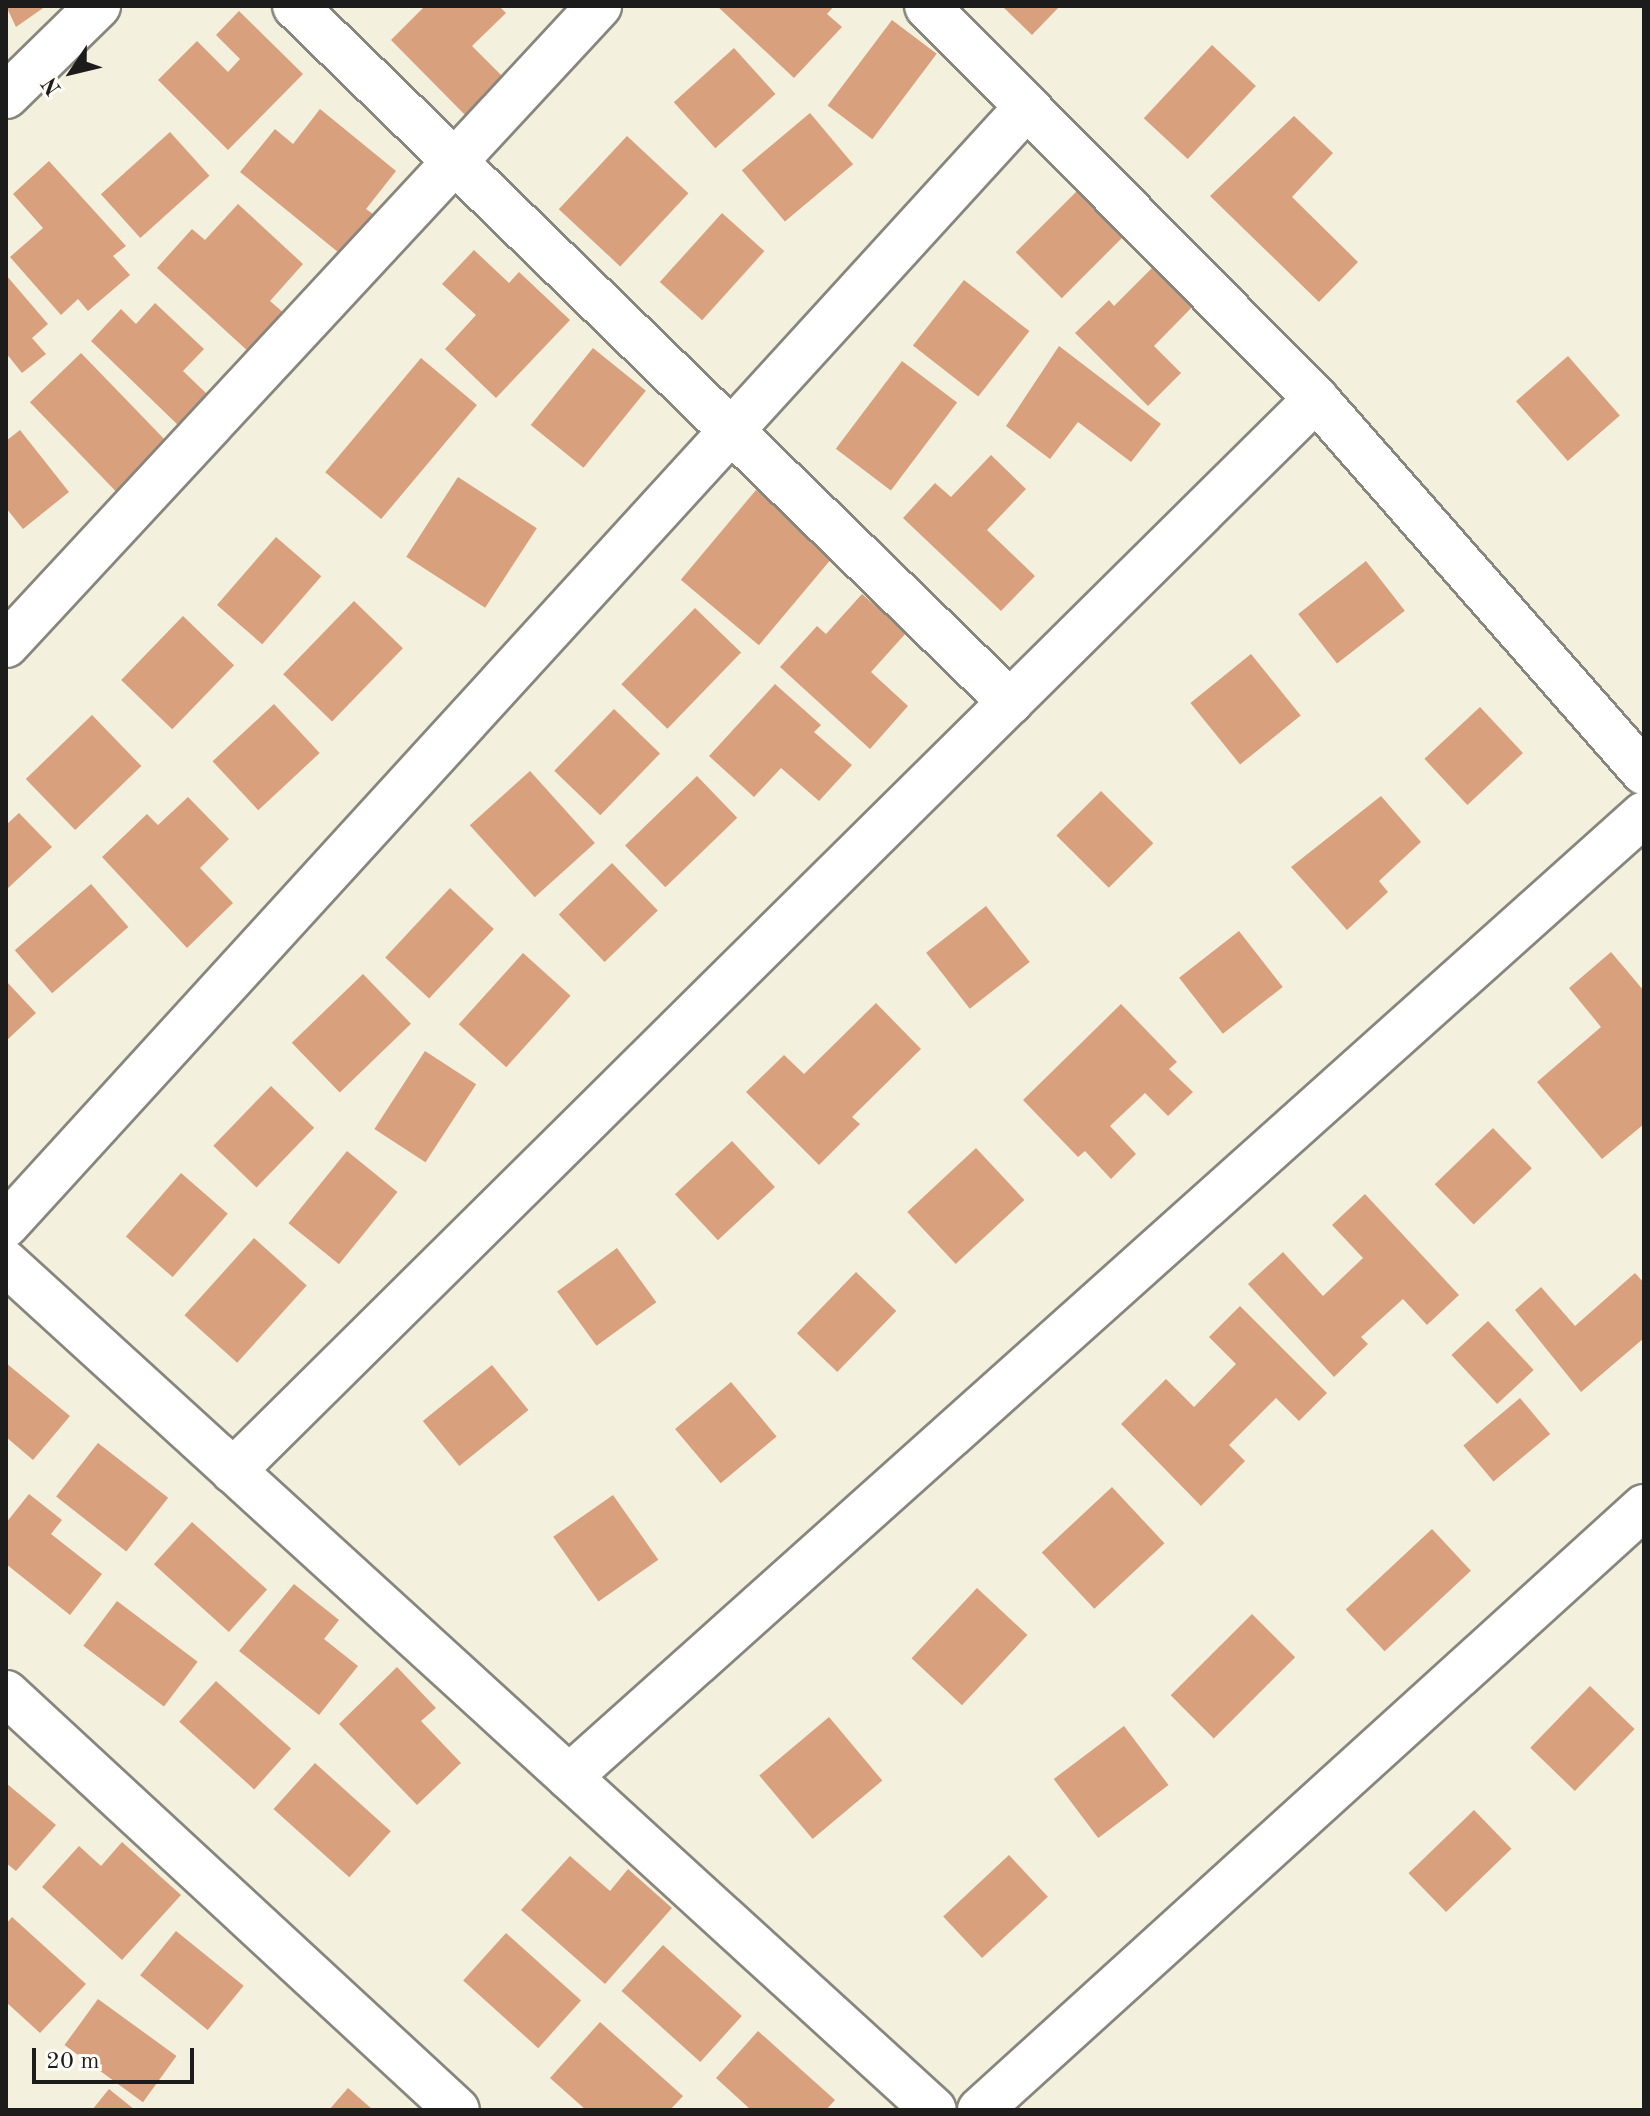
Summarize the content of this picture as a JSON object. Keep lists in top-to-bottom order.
{
  "scale_bar": "20 m",
  "north": "bottom left"
}
